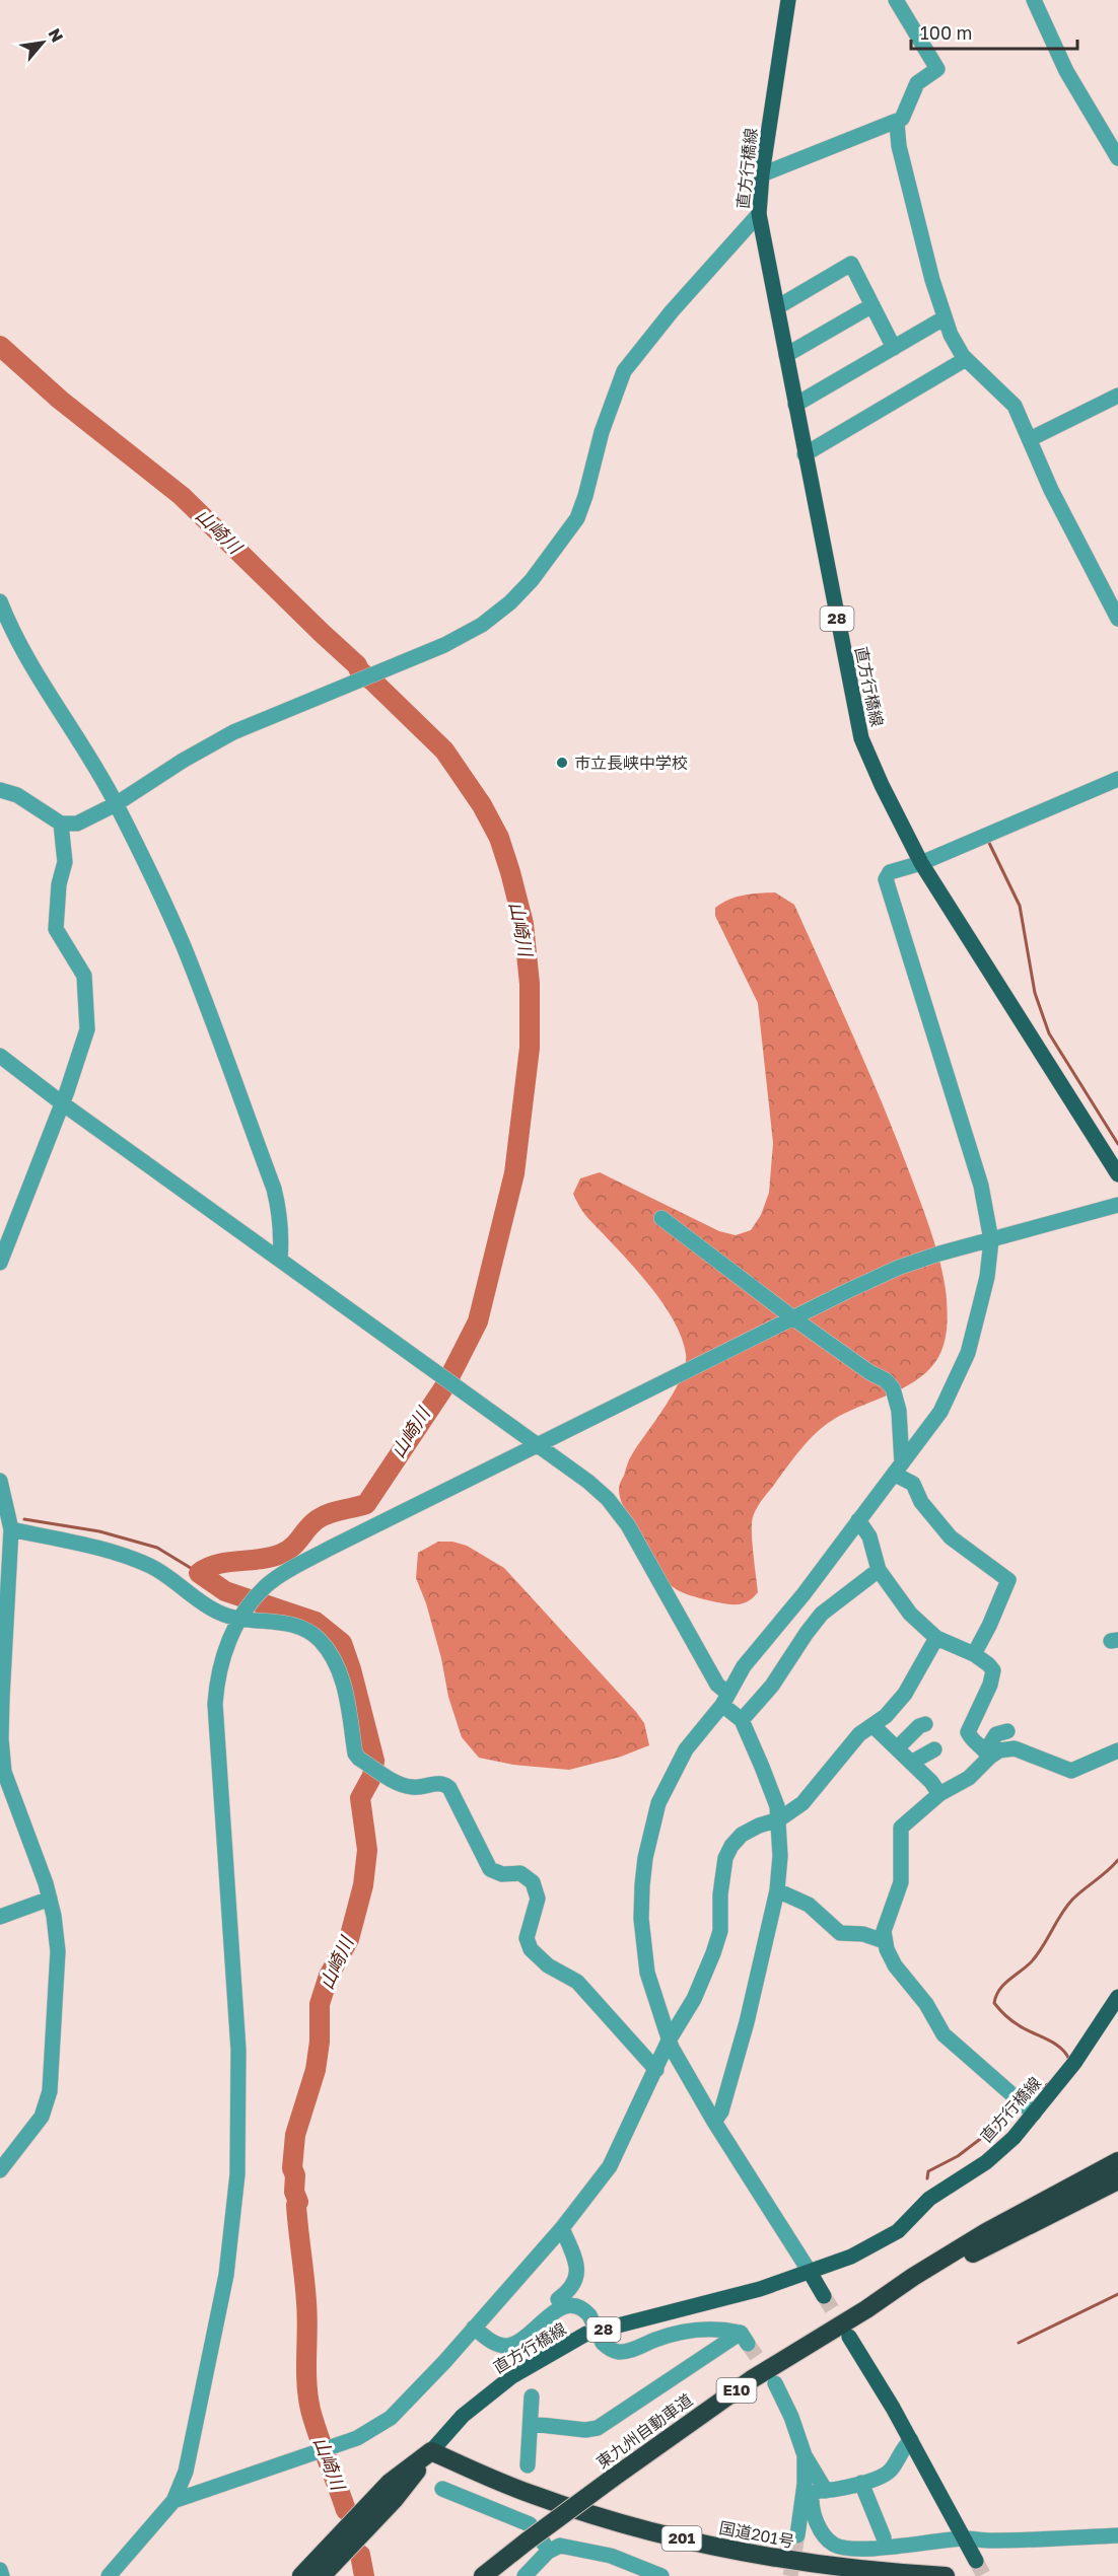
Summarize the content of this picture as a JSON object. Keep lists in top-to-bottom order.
{
  "streets": {
    "highway": [
      "E10",
      "東九州自動車道",
      "国道201号",
      "201"
    ],
    "main road": ["直方行橋線", "28"]
  },
  "crossings": [
    ["直方行橋線", "国道201号"]
  ],
  "water": ["山崎川"],
  "places": ["市立長峡中学校"],
  "scale_bar": "100 m",
  "north": "top right"
}
